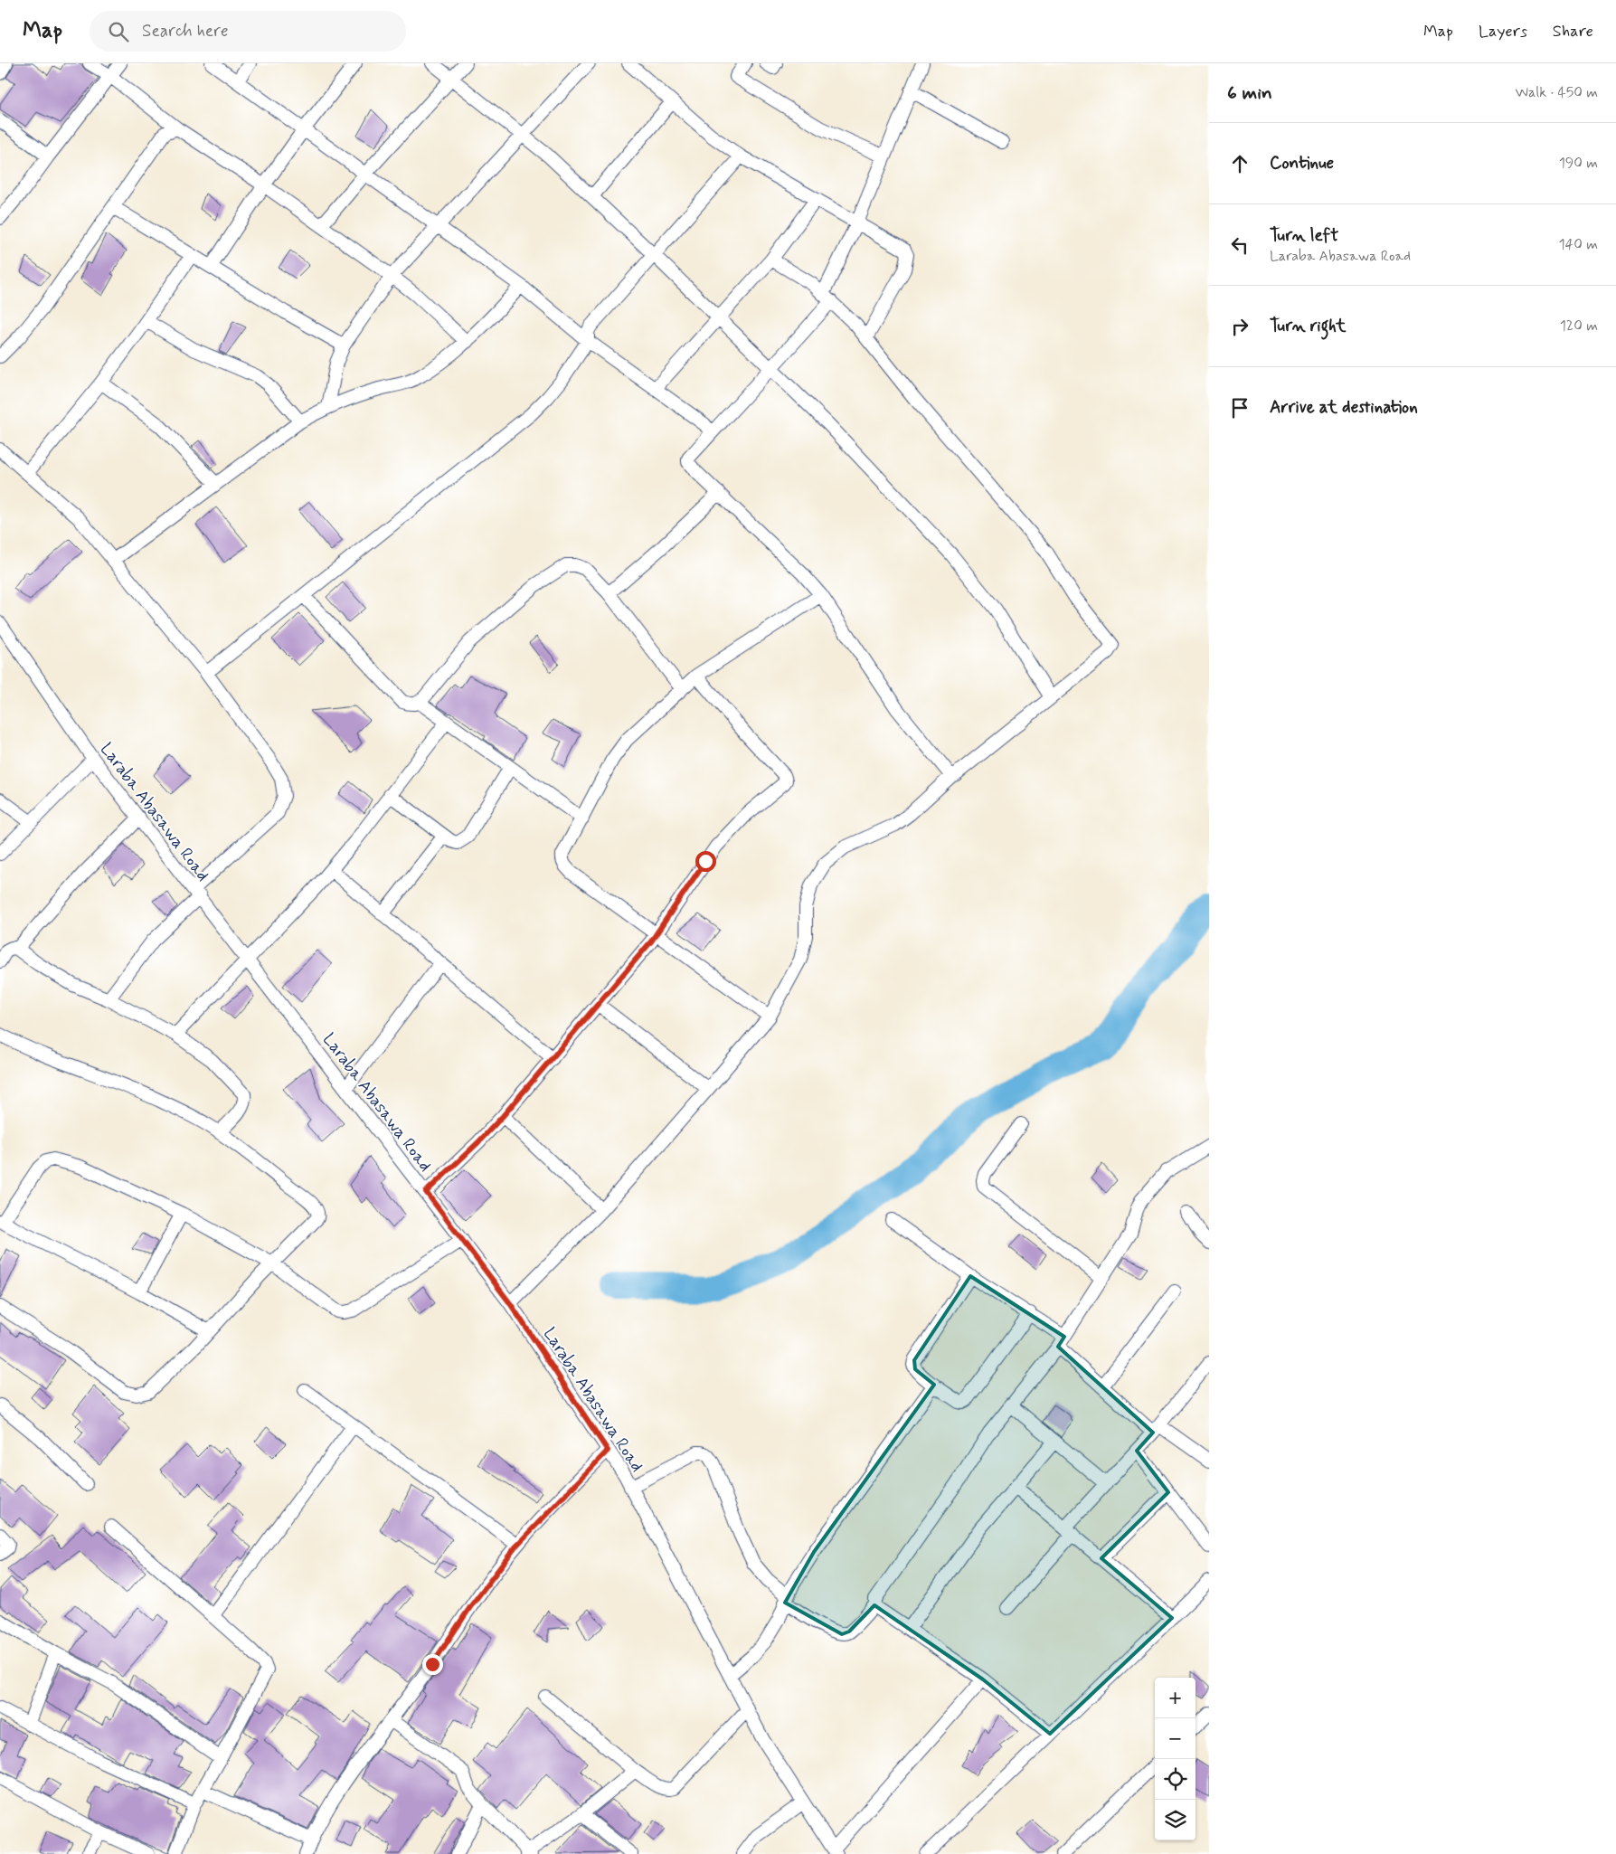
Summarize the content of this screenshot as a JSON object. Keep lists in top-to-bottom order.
{
  "streets": {
    "street": ["Laraba Abasawa Road"]
  },
  "page": {
    "header": "Map",
    "search": "Search here",
    "nav": ["Map", "Layers", "Share"],
    "heading": ["6 min", "Walk · 450 m"],
    "list": [
      ["Continue", "190 m"],
      ["Turn left", "Laraba Abasawa Road", "140 m"],
      ["Turn right", "120 m"],
      "Arrive at destination"
    ],
    "map_buttons": ["+", "−"]
  }
}
